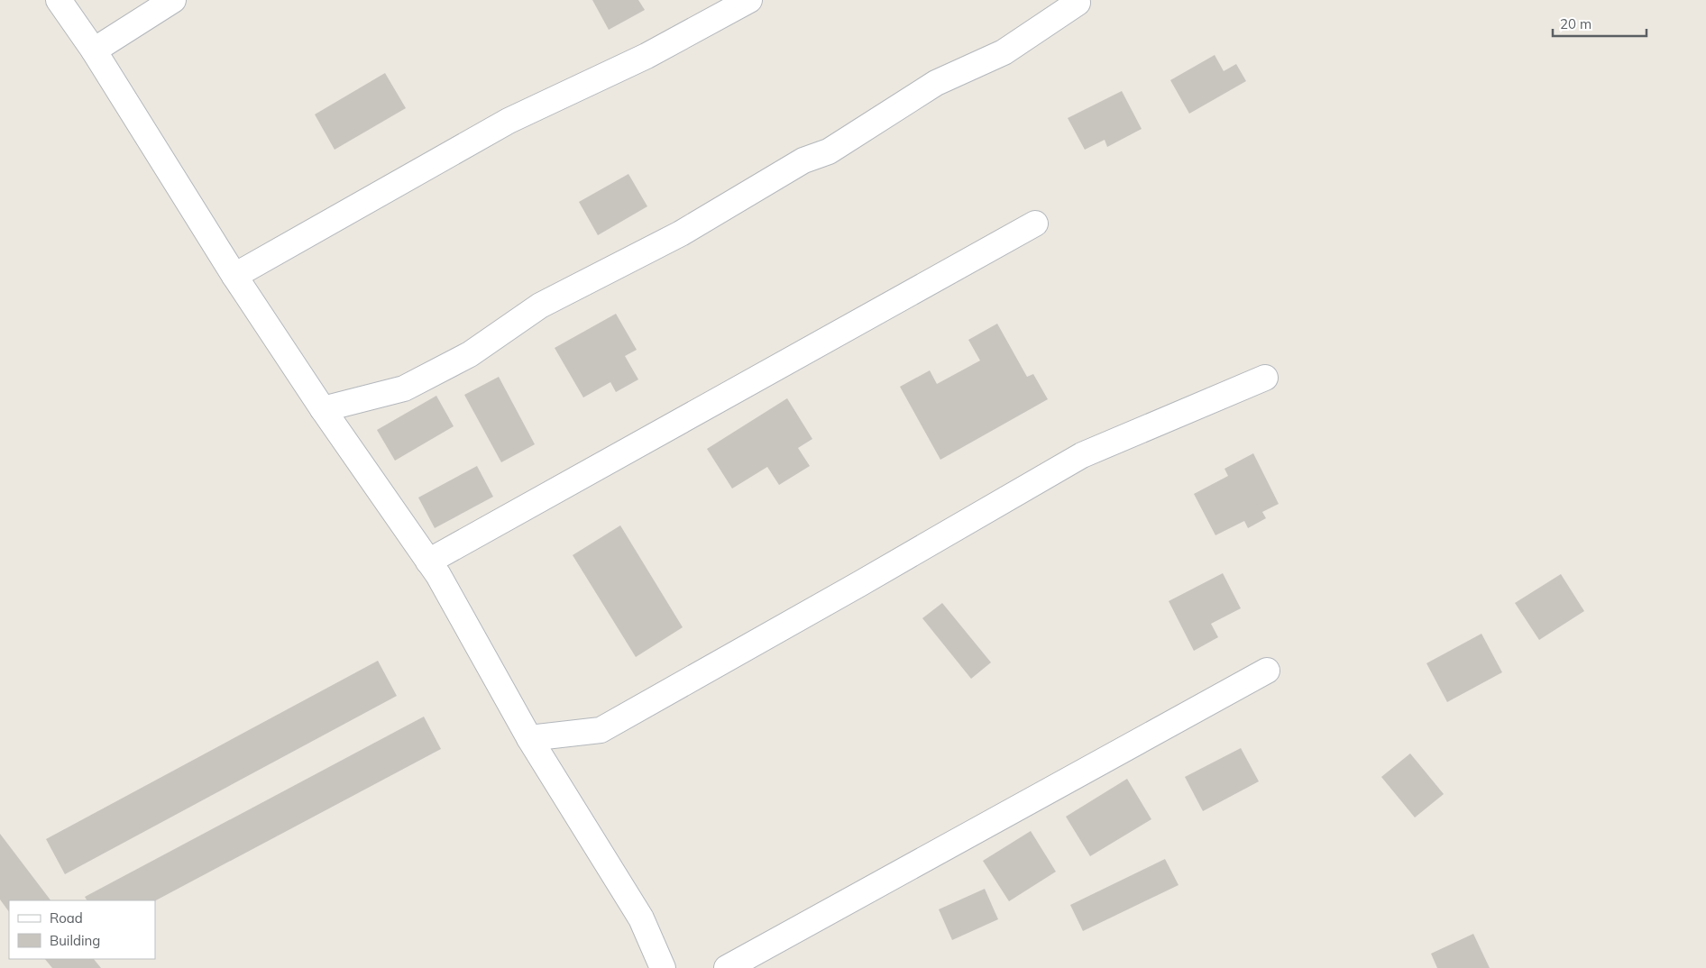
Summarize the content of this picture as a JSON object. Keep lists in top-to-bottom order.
{
  "legend": ["Road", "Building"],
  "scale_bar": "20 m"
}
